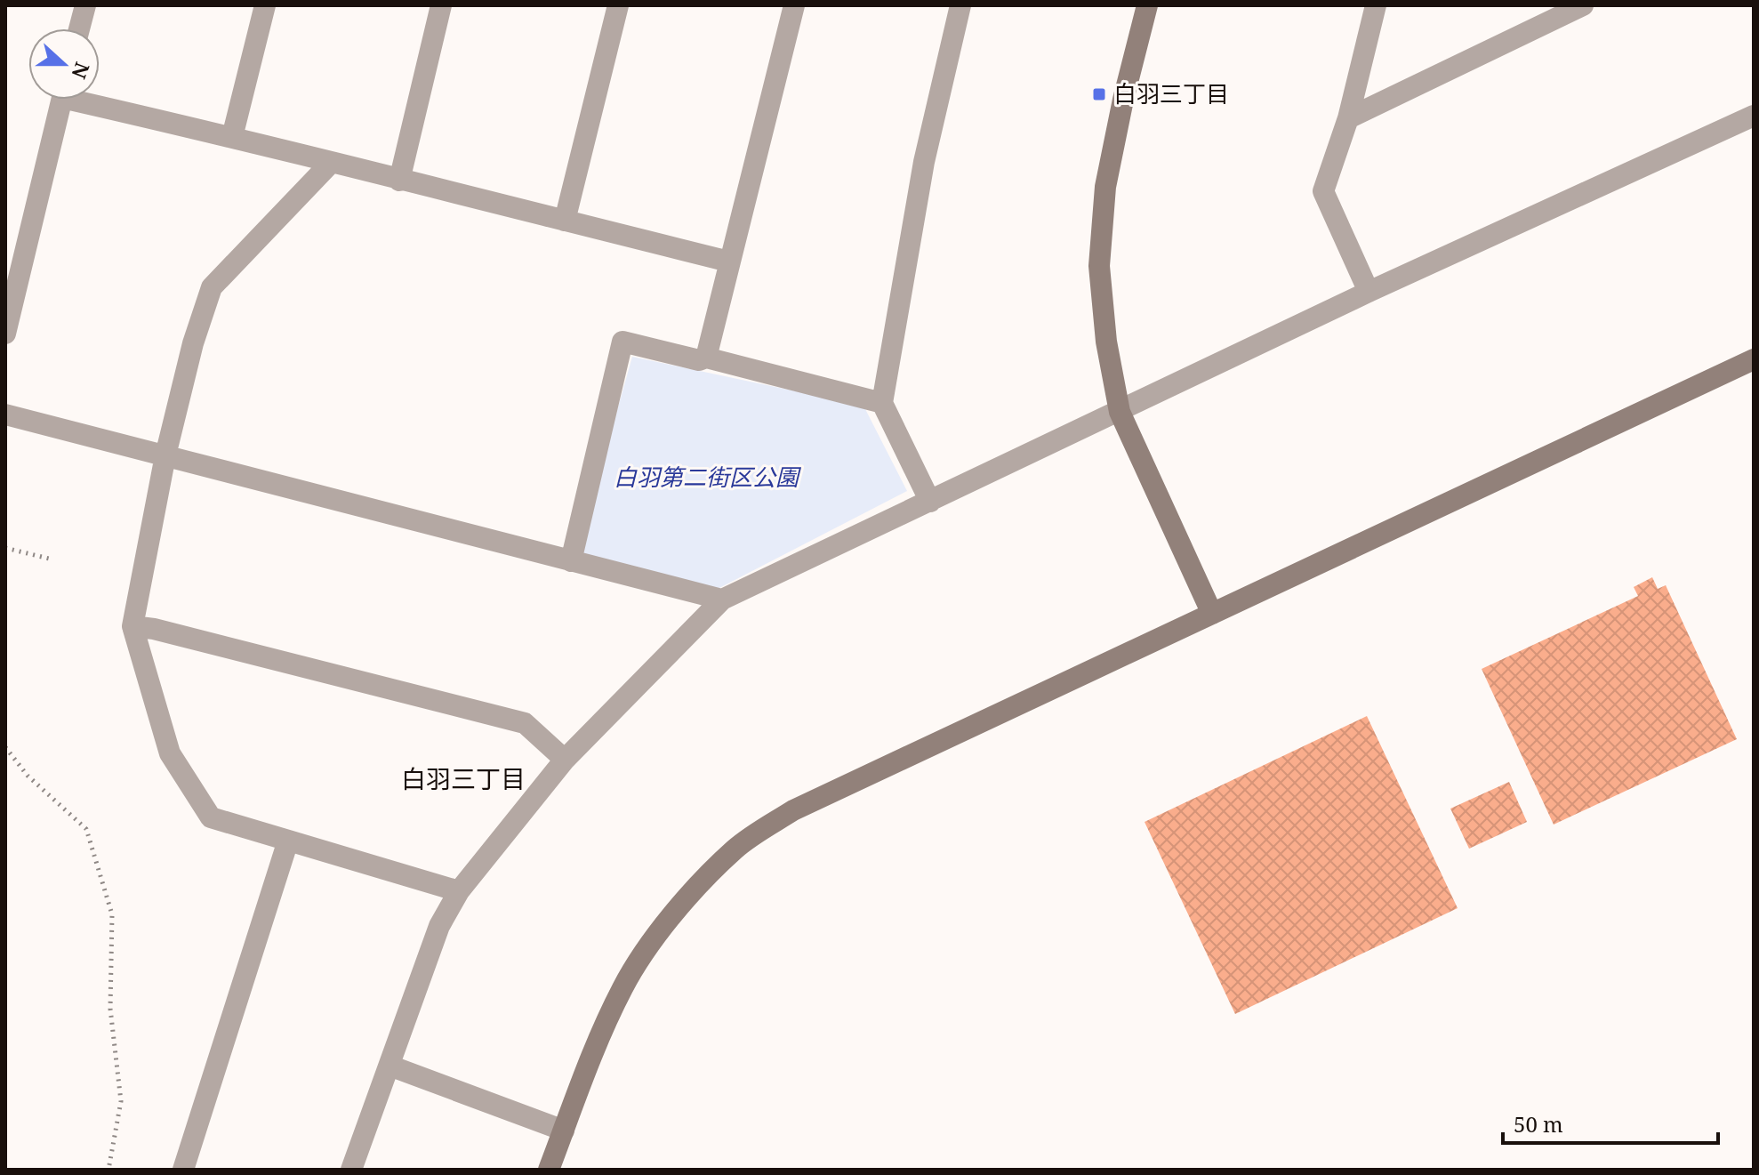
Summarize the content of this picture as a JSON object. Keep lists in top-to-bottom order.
{
  "districts": ["白羽三丁目"],
  "parks": ["白羽第二街区公園"],
  "places": {
    "transit": ["白羽三丁目"]
  },
  "scale_bar": "50 m",
  "north": "right"
}
